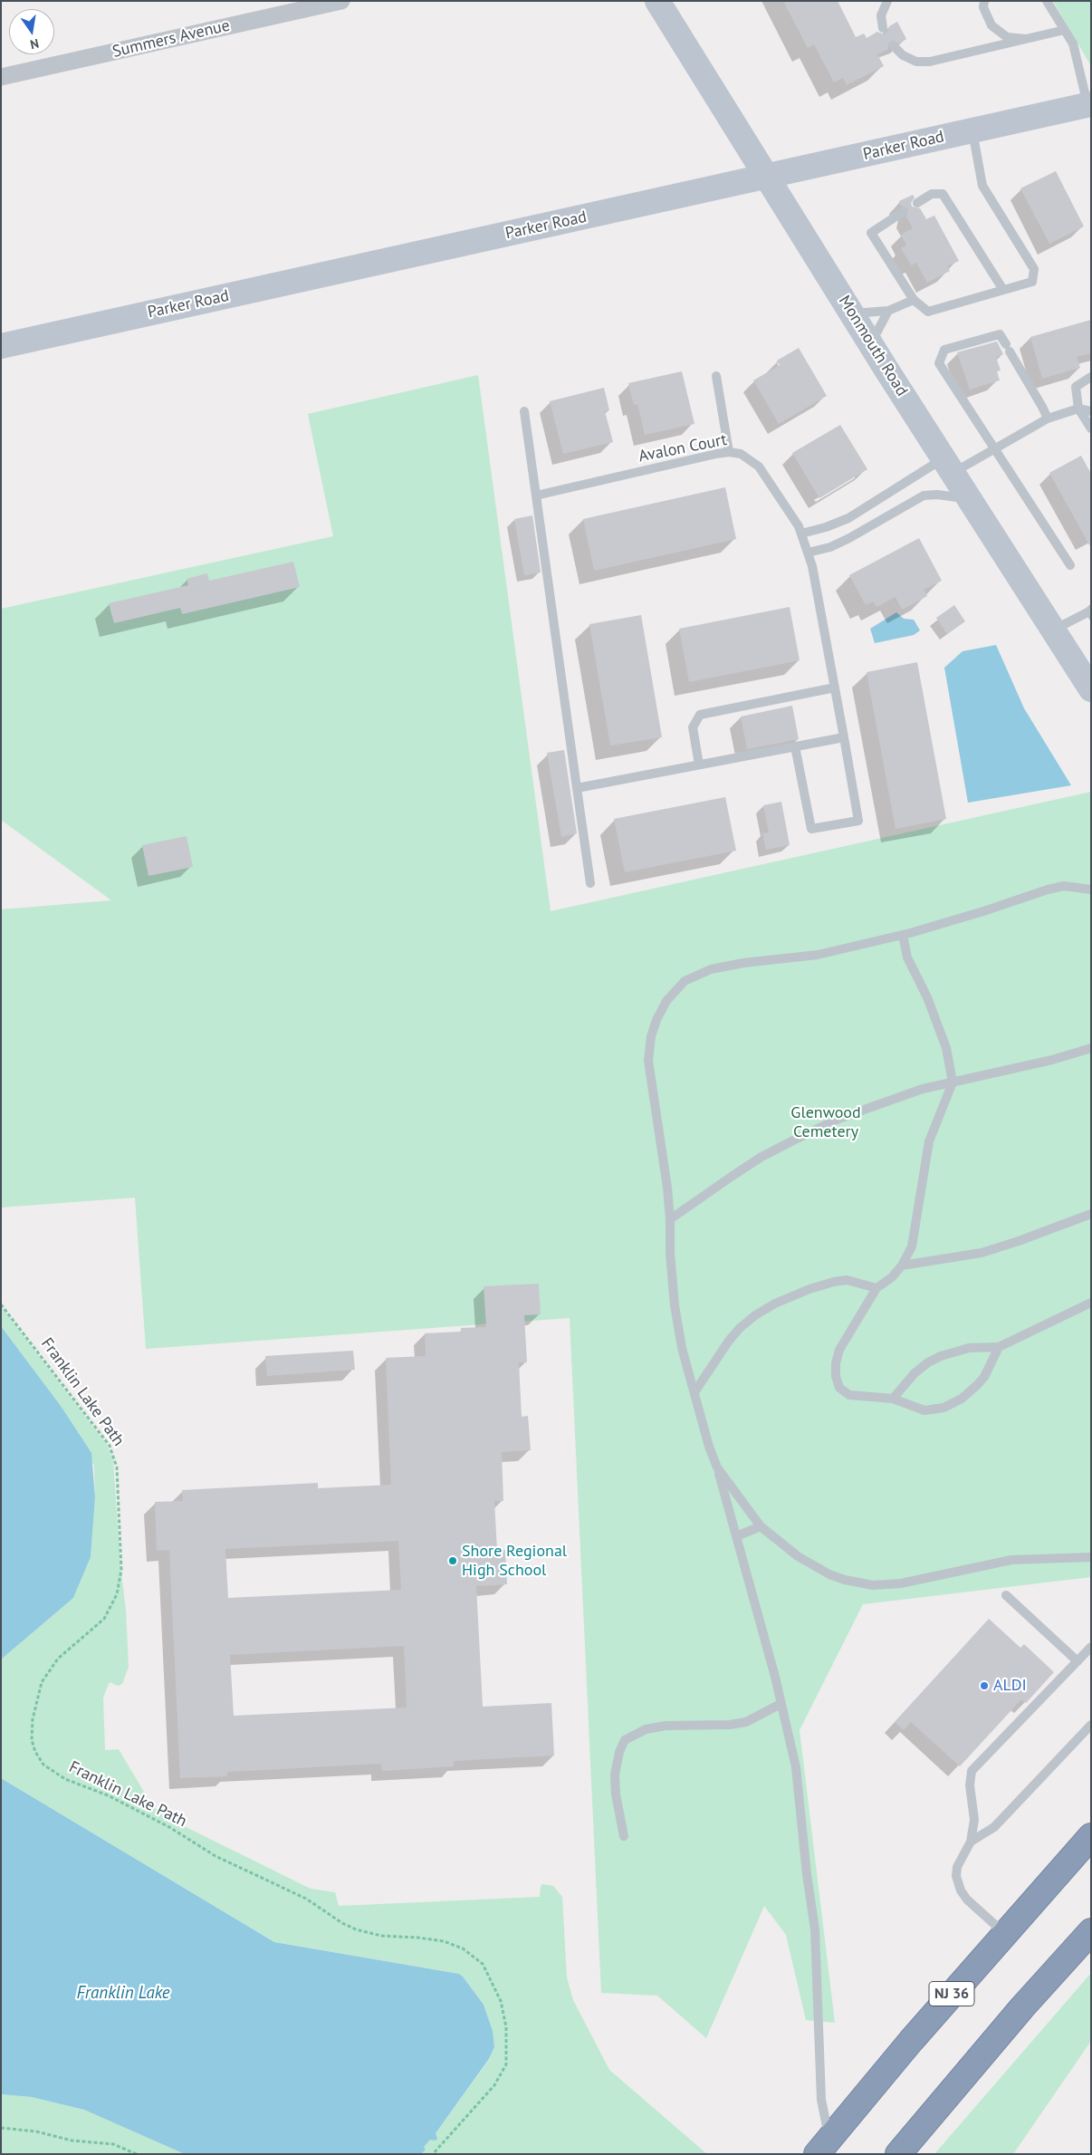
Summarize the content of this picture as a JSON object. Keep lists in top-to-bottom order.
{
  "streets": {
    "highway": ["NJ 36"],
    "street": ["Summers Avenue", "Parker Road", "Monmouth Road"],
    "lane": ["Avalon Court"],
    "path": ["Franklin Lake Path"]
  },
  "crossings": [
    ["Parker Road", "Monmouth Road"]
  ],
  "water": ["Franklin Lake"],
  "parks": ["Glenwood Cemetery"],
  "places": ["Shore Regional High School", "ALDI"],
  "north": "bottom"
}
